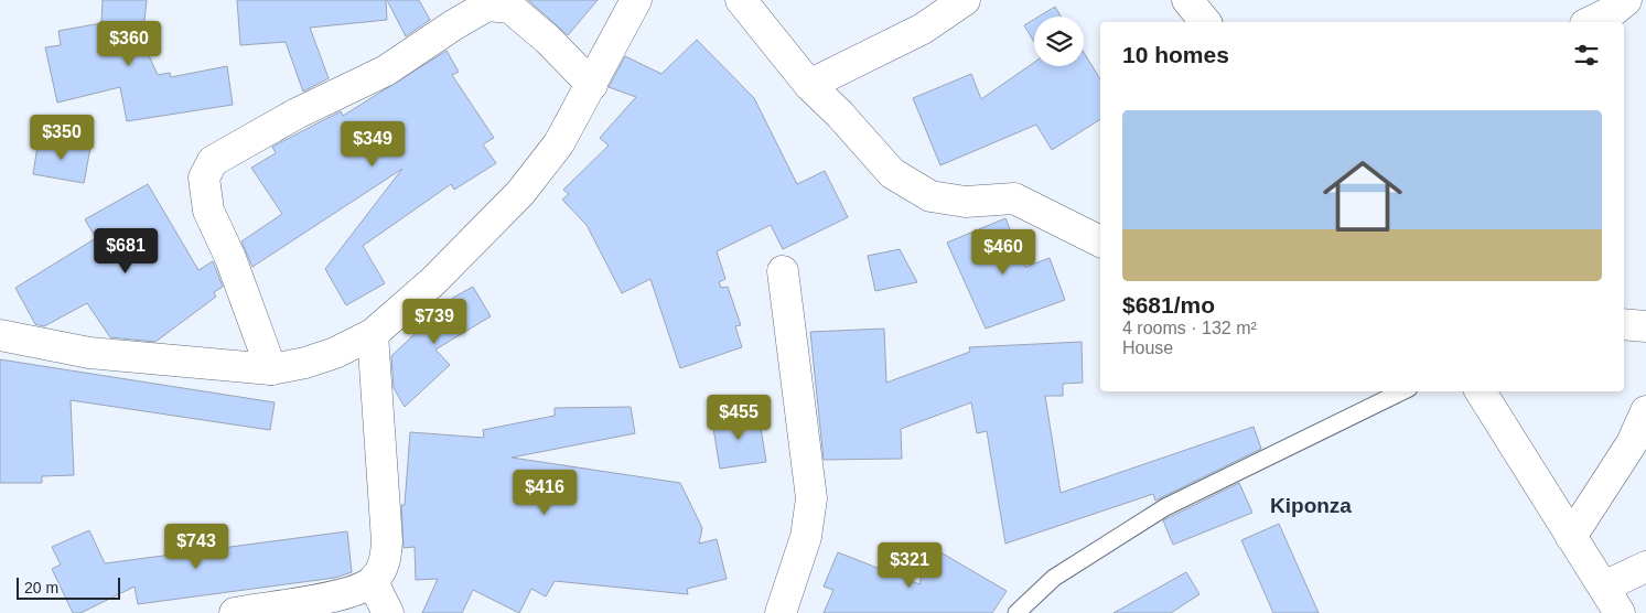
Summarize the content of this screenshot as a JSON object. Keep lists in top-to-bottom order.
{
  "districts": ["Kiponza"],
  "scale_bar": "20 m",
  "page": {
    "price": [
      "$360",
      "$350",
      "$349",
      "$681",
      "$460",
      "$739",
      "$455",
      "$416",
      "$743",
      "$321"
    ],
    "heading": "10 homes",
    "list": [
      {
        "name": "$681/mo",
        "note": "4 rooms · 132 m² · House"
      }
    ],
    "scale": "20 m"
  }
}
